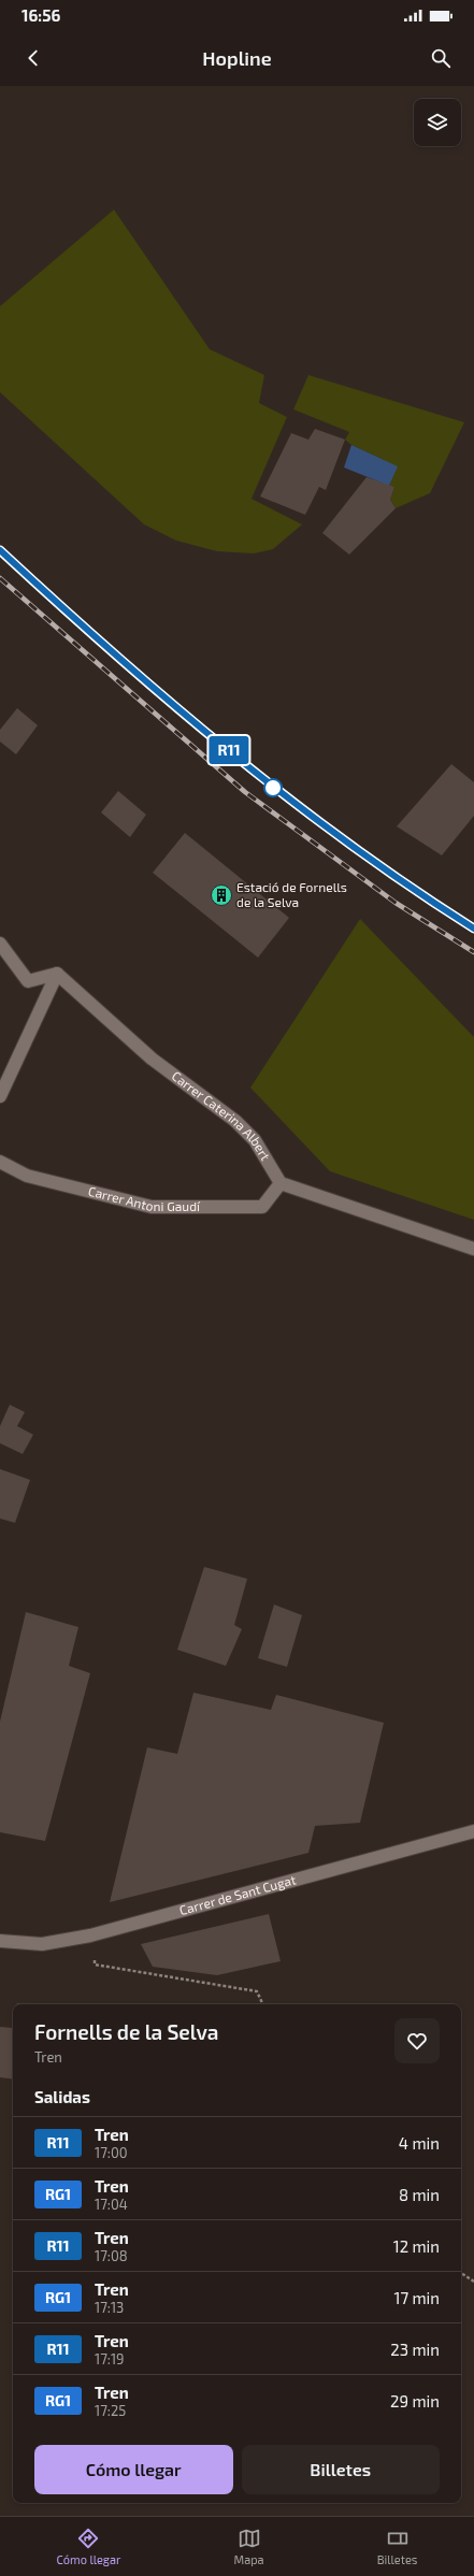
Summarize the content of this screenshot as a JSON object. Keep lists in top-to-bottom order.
{
  "streets": {
    "street": ["Carrer Caterina Albert", "Carrer Antoni Gaudí", "Carrer de Sant Cugat"]
  },
  "crossings": [
    ["Carrer Caterina Albert", "Carrer Antoni Gaudí"]
  ],
  "places": {
    "building": ["Estació de Fornells de la Selva"]
  },
  "page": {
    "status": "16:56",
    "header": "Hopline",
    "on_map": "R11",
    "heading": [
      ["Fornells de la Selva", "Tren"],
      "Salidas"
    ],
    "list": [
      {
        "mark": "R11",
        "name": "Tren",
        "note": "17:00",
        "value": "4 min"
      },
      {
        "mark": "RG1",
        "name": "Tren",
        "note": "17:04",
        "value": "8 min"
      },
      {
        "mark": "R11",
        "name": "Tren",
        "note": "17:08",
        "value": "12 min"
      },
      {
        "mark": "RG1",
        "name": "Tren",
        "note": "17:13",
        "value": "17 min"
      },
      {
        "mark": "R11",
        "name": "Tren",
        "note": "17:19",
        "value": "23 min"
      },
      {
        "mark": "RG1",
        "name": "Tren",
        "note": "17:25",
        "value": "29 min"
      }
    ],
    "buttons": ["Cómo llegar", "Billetes"],
    "tabs": ["Cómo llegar", "Mapa", "Billetes"]
  }
}
